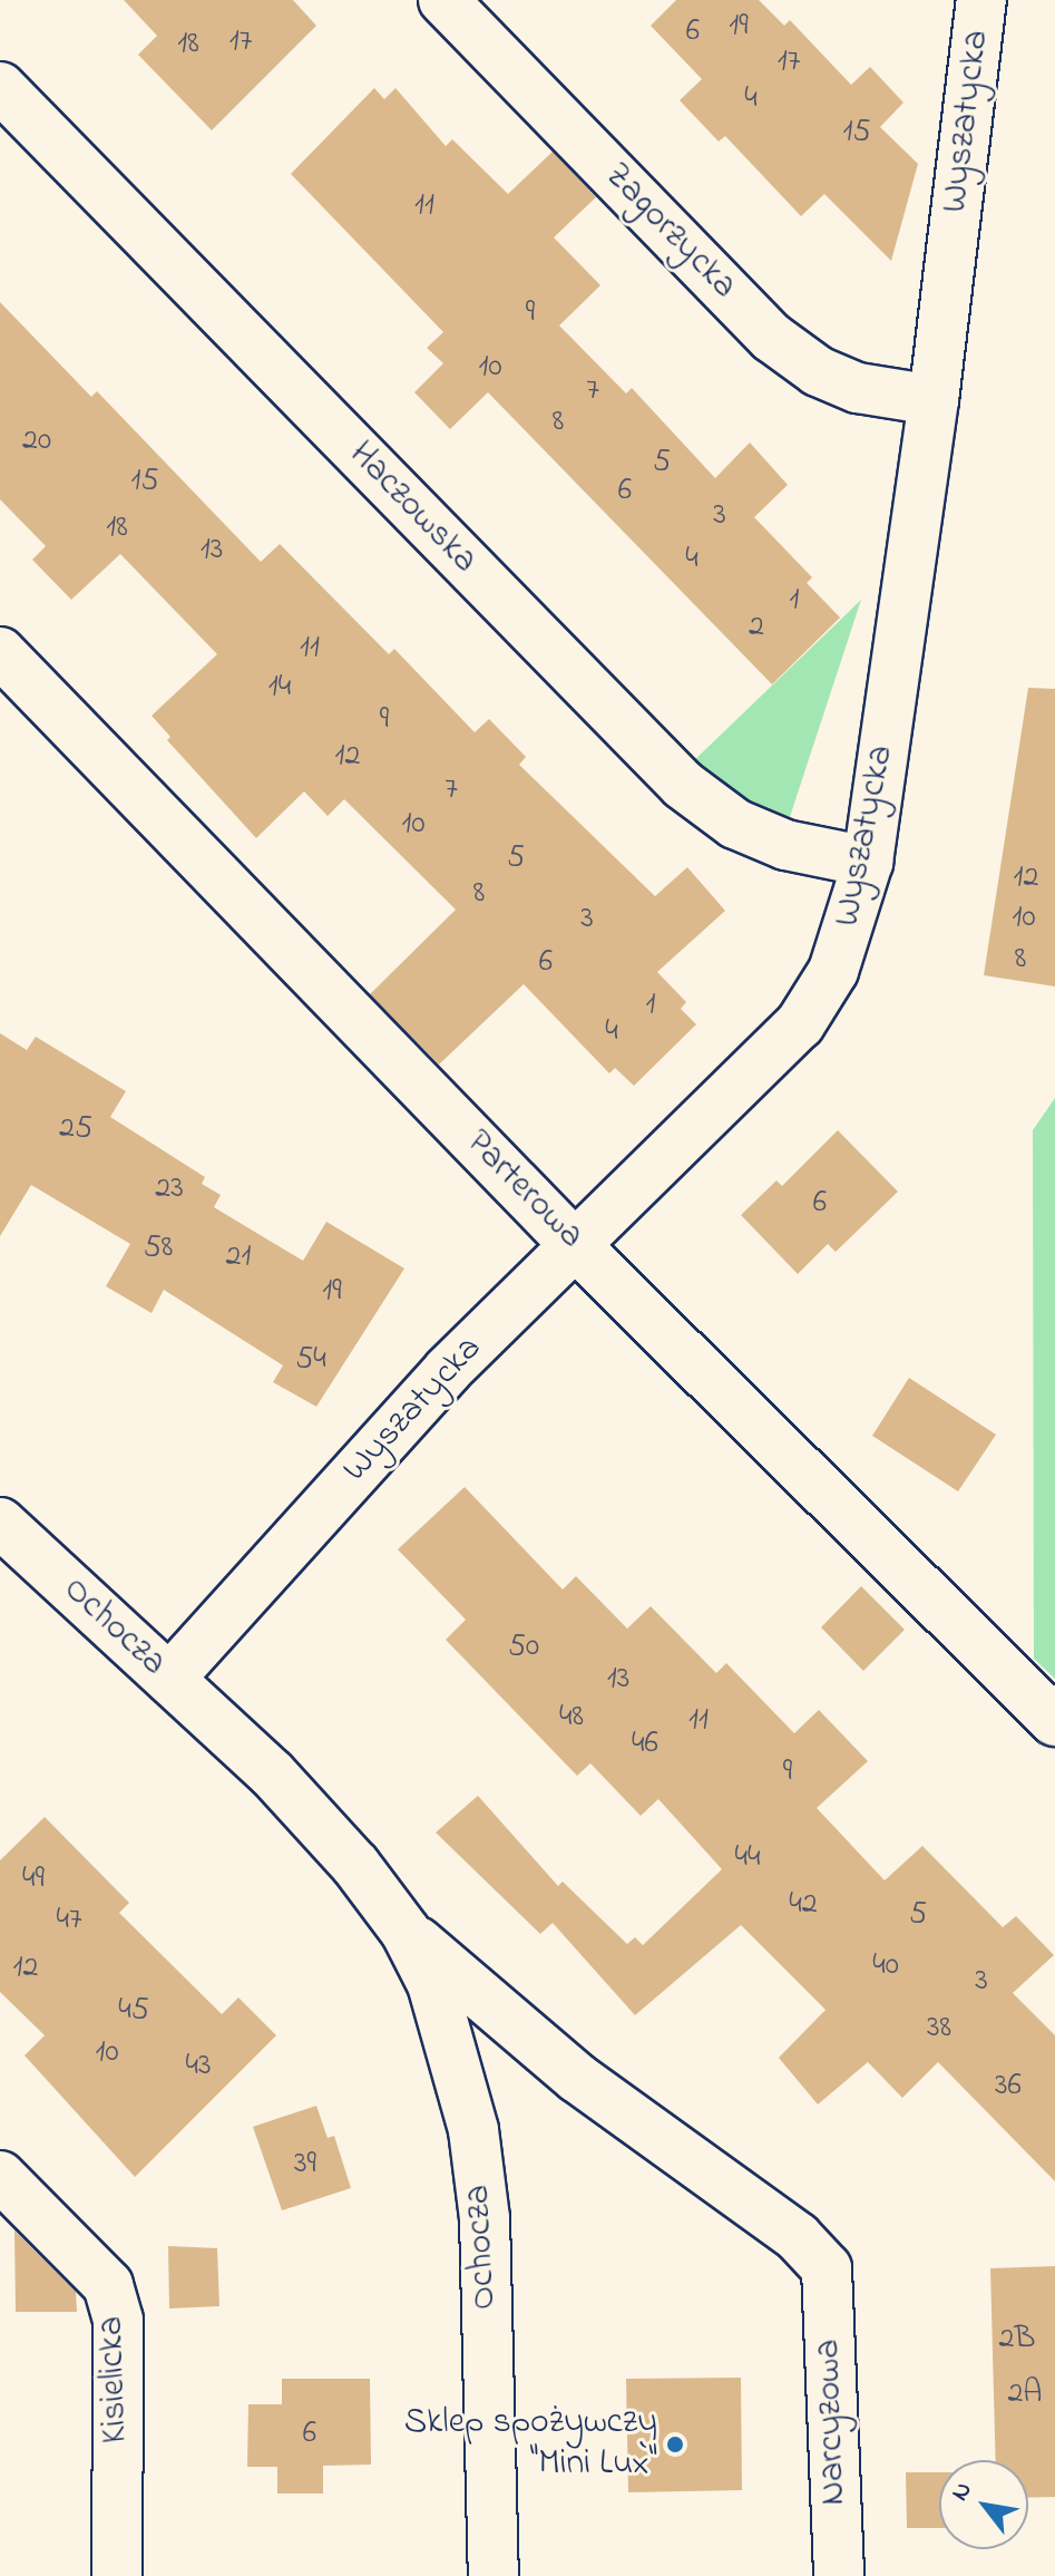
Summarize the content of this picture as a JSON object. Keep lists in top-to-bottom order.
{
  "streets": {
    "street": [
      "Wyszatycka",
      "Zagorzycka",
      "Haczowska",
      "Parterowa",
      "Ochocza",
      "Kisielicka",
      "Narcyzowa"
    ]
  },
  "crossings": [
    ["Wyszatycka", "Zagorzycka"],
    ["Wyszatycka", "Haczowska"],
    ["Wyszatycka", "Parterowa"],
    ["Wyszatycka", "Ochocza"],
    ["Ochocza", "Narcyzowa"]
  ],
  "places": ["Sklep spożywczy \"Mini Lux\""],
  "house_numbers": [
    "19",
    "6",
    "17",
    "18",
    "17",
    "4",
    "15",
    "11",
    "9",
    "10",
    "7",
    "8",
    "20",
    "5",
    "15",
    "6",
    "3",
    "18",
    "13",
    "4",
    "1",
    "2",
    "11",
    "14",
    "9",
    "12",
    "7",
    "10",
    "5",
    "12",
    "8",
    "10",
    "3",
    "8",
    "6",
    "1",
    "4",
    "25",
    "23",
    "6",
    "58",
    "21",
    "19",
    "54",
    "50",
    "13",
    "48",
    "11",
    "46",
    "9",
    "44",
    "49",
    "42",
    "5",
    "47",
    "40",
    "12",
    "3",
    "45",
    "38",
    "10",
    "43",
    "36",
    "39",
    "2B",
    "2A",
    "6"
  ],
  "north": "top left"
}
